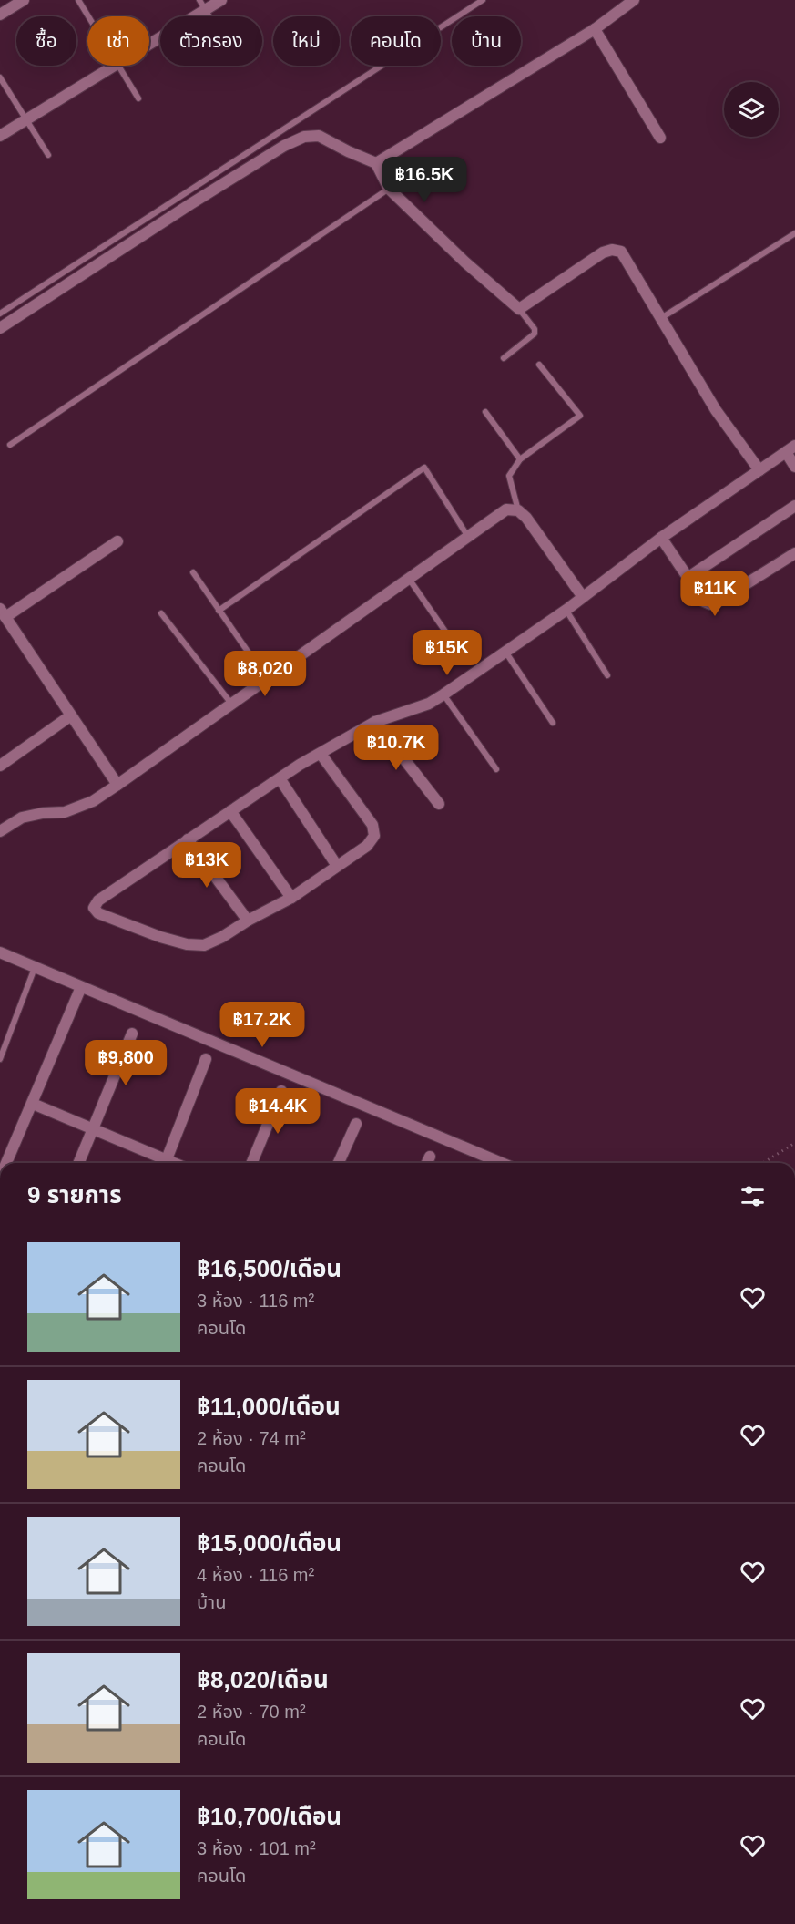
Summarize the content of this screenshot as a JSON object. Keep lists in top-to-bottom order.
{
  "page": {
    "chip": [
      "ซื้อ",
      "เช่า",
      "ตัวกรอง",
      "ใหม่",
      "คอนโด",
      "บ้าน"
    ],
    "price": [
      "฿16.5K",
      "฿11K",
      "฿15K",
      "฿8,020",
      "฿10.7K",
      "฿13K",
      "฿17.2K",
      "฿9,800",
      "฿14.4K"
    ],
    "heading": "9 รายการ",
    "list": [
      {
        "name": "฿16,500/เดือน",
        "note": "3 ห้อง · 116 m² · คอนโด"
      },
      {
        "name": "฿11,000/เดือน",
        "note": "2 ห้อง · 74 m² · คอนโด"
      },
      {
        "name": "฿15,000/เดือน",
        "note": "4 ห้อง · 116 m² · บ้าน"
      },
      {
        "name": "฿8,020/เดือน",
        "note": "2 ห้อง · 70 m² · คอนโด"
      },
      {
        "name": "฿10,700/เดือน",
        "note": "3 ห้อง · 101 m² · คอนโด"
      }
    ]
  }
}
